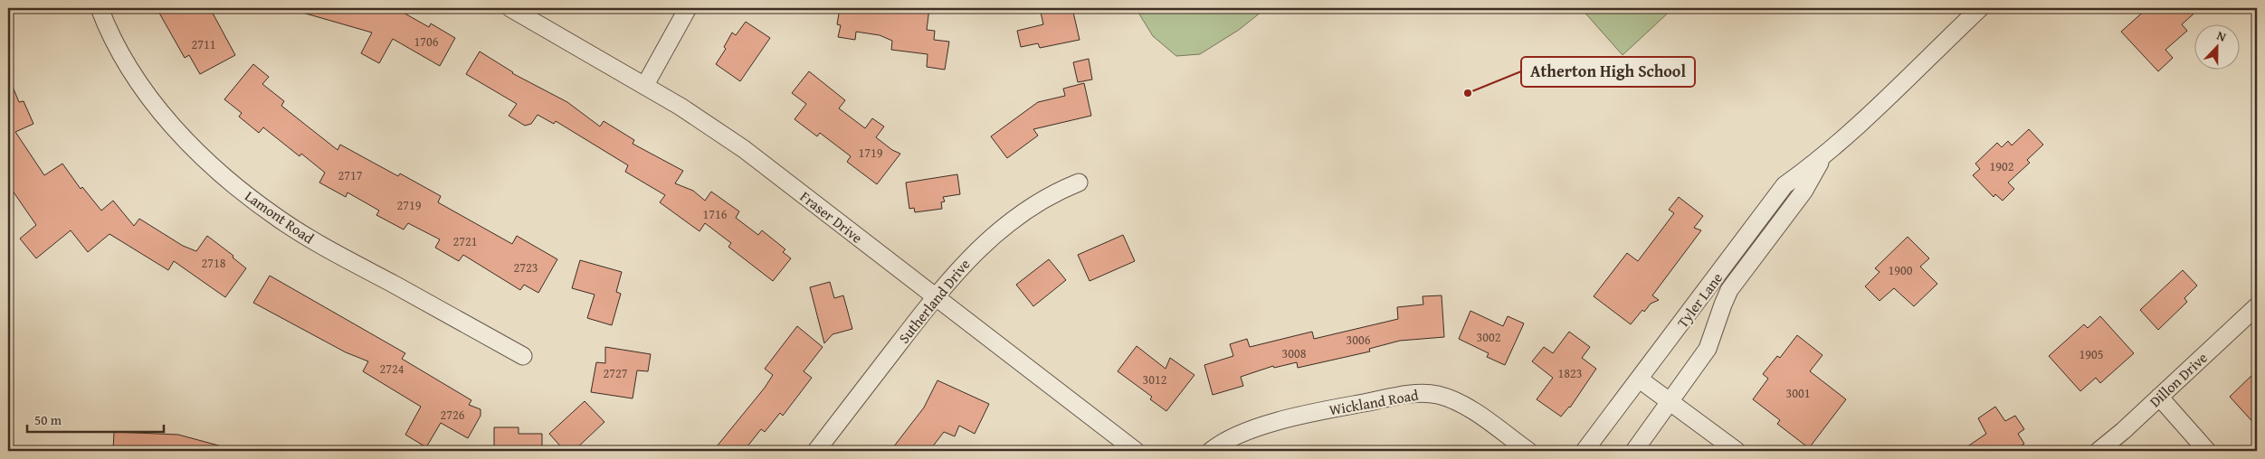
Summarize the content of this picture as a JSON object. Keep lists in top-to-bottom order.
{
  "streets": {
    "street": [
      "Lamont Road",
      "Fraser Drive",
      "Tyler Lane",
      "Sutherland Drive",
      "Dillon Drive",
      "Wickland Road"
    ]
  },
  "crossings": [
    ["Fraser Drive", "Sutherland Drive"]
  ],
  "places": ["Atherton High School"],
  "house_numbers": [
    "1706",
    "2711",
    "1719",
    "1902",
    "2717",
    "2719",
    "1716",
    "2721",
    "2718",
    "2723",
    "1900",
    "3002",
    "3006",
    "3008",
    "1905",
    "2724",
    "2727",
    "1823",
    "3012",
    "3001",
    "2726"
  ],
  "scale_bar": "50 m",
  "north": "top"
}
